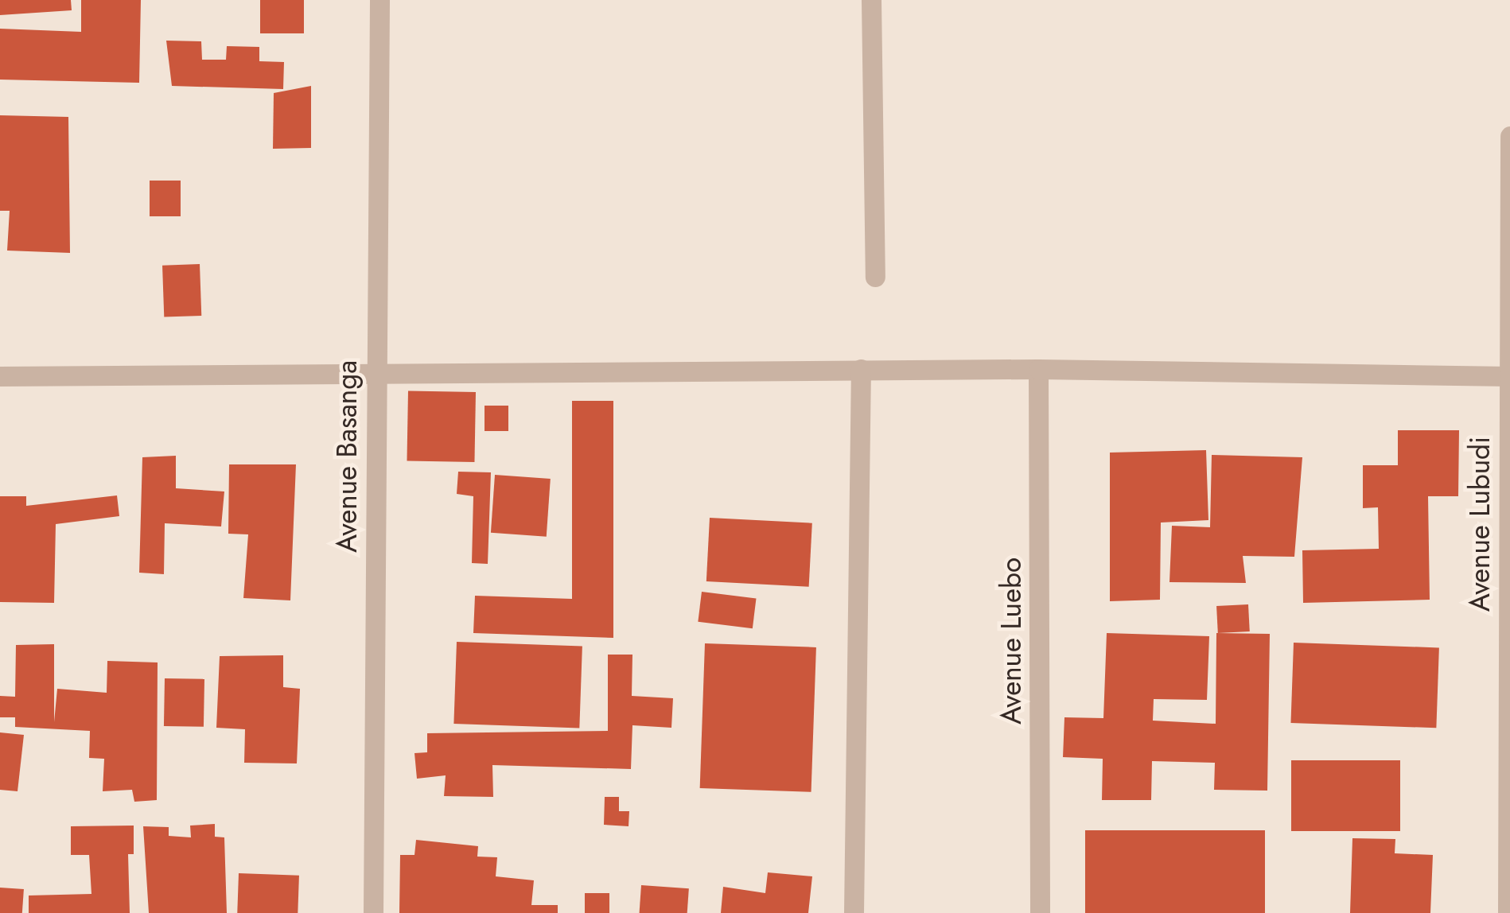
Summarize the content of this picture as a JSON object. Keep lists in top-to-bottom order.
{
  "streets": {
    "street": ["Avenue Basanga", "Avenue Lubudi", "Avenue Luebo"]
  }
}
